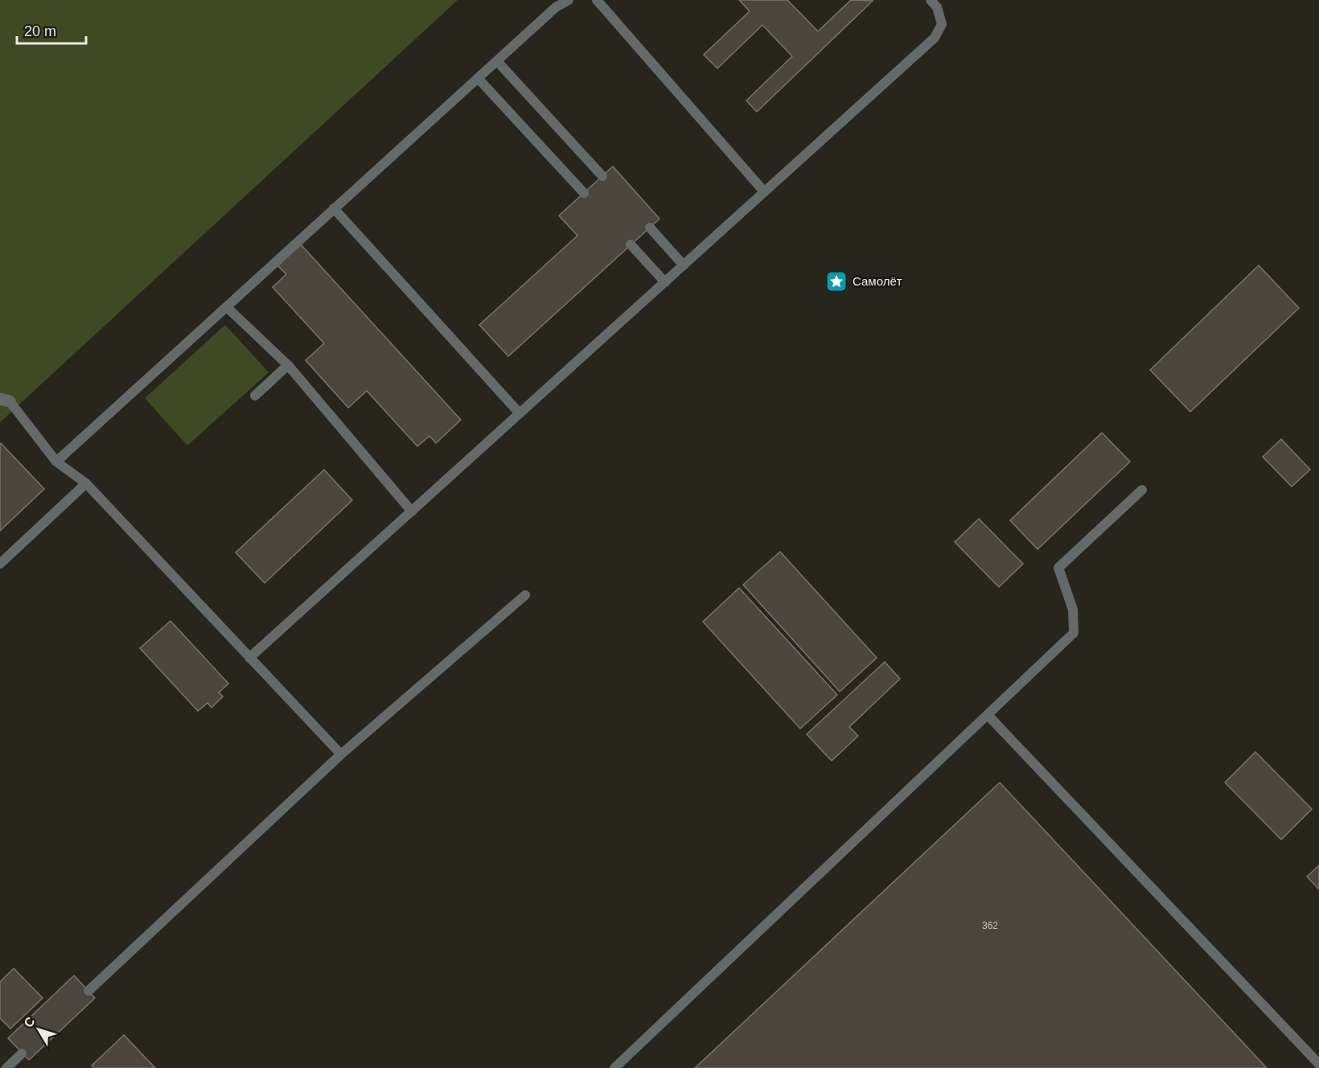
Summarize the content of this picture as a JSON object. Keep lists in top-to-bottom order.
{
  "places": {
    "place": ["Самолёт"]
  },
  "house_numbers": ["362"],
  "scale_bar": "20 m",
  "north": "top left"
}
